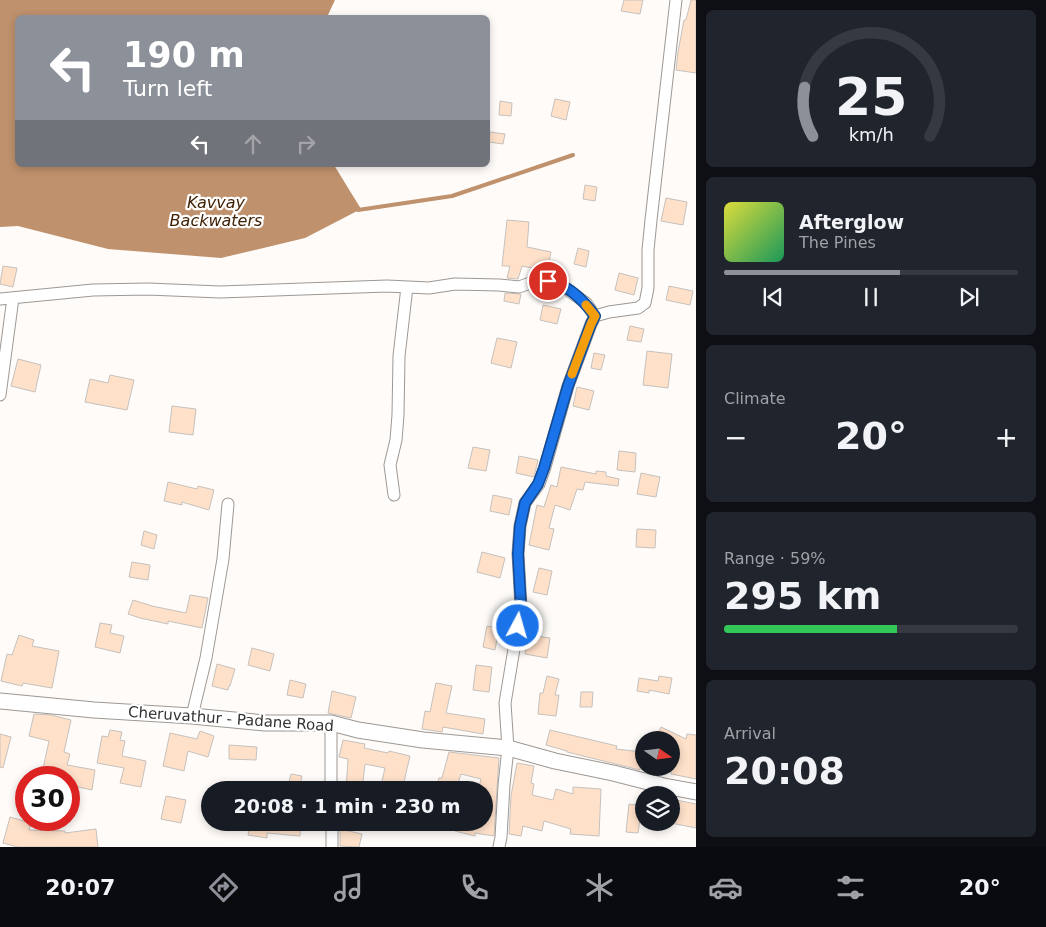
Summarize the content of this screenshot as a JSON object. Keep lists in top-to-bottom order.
{
  "streets": {
    "main road": ["Cheruvathur - Padane Road"]
  },
  "water": ["Kavvay Backwaters"],
  "north": "right",
  "page": {
    "turn": ["190 m", "Turn left"],
    "song": ["Afterglow", "The Pines"],
    "tile": [
      "Climate",
      ["Range · 59%", "295 km"],
      ["Arrival", "20:08"]
    ],
    "heat": ["−", "20°", "+"],
    "limit": "30",
    "trip": "20:08 · 1 min · 230 m",
    "tabs": ["20:07", "20°"],
    "gauge": ["25", "km/h"]
  }
}
